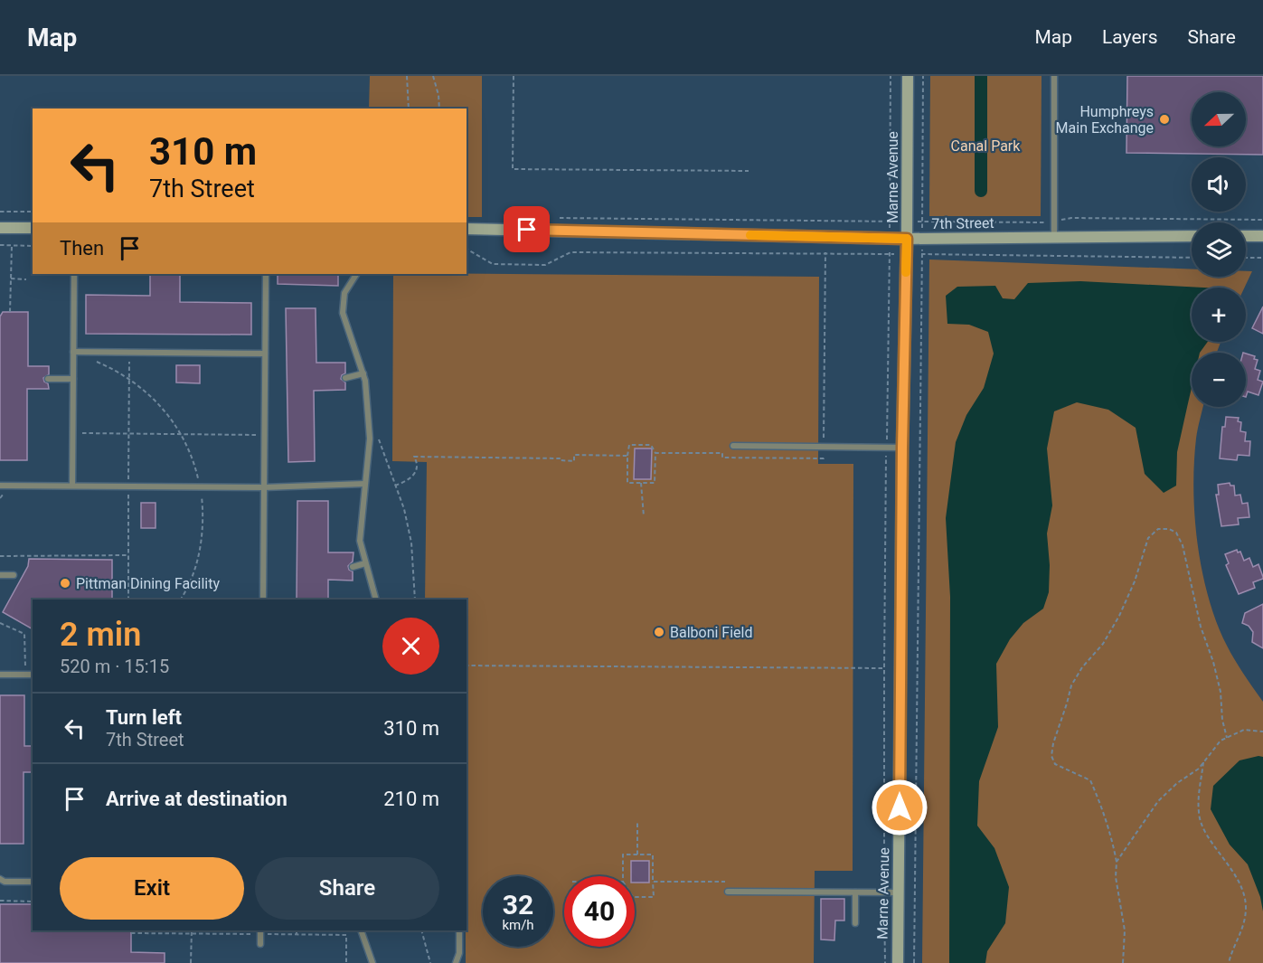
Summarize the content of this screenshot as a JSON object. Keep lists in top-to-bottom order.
{
  "streets": {
    "street": ["Marne Avenue", "7th Street"]
  },
  "crossings": [
    ["Marne Avenue", "7th Street"]
  ],
  "parks": ["Canal Park"],
  "places": ["Humphreys Main Exchange", "Pittman Dining Facility", "Balboni Field"],
  "north": "left",
  "page": {
    "header": "Map",
    "nav": ["Map", "Layers", "Share"],
    "map_buttons": ["+", "−"],
    "turn": ["310 m", "7th Street"],
    "then": "Then",
    "heading": ["2 min", "520 m · 15:15"],
    "list": [
      {
        "name": "Turn left",
        "note": "7th Street",
        "value": "310 m"
      },
      {
        "name": "Arrive at destination",
        "value": "210 m"
      }
    ],
    "buttons": ["Exit", "Share"],
    "speed": "32 km/h",
    "limit": "40"
  }
}
